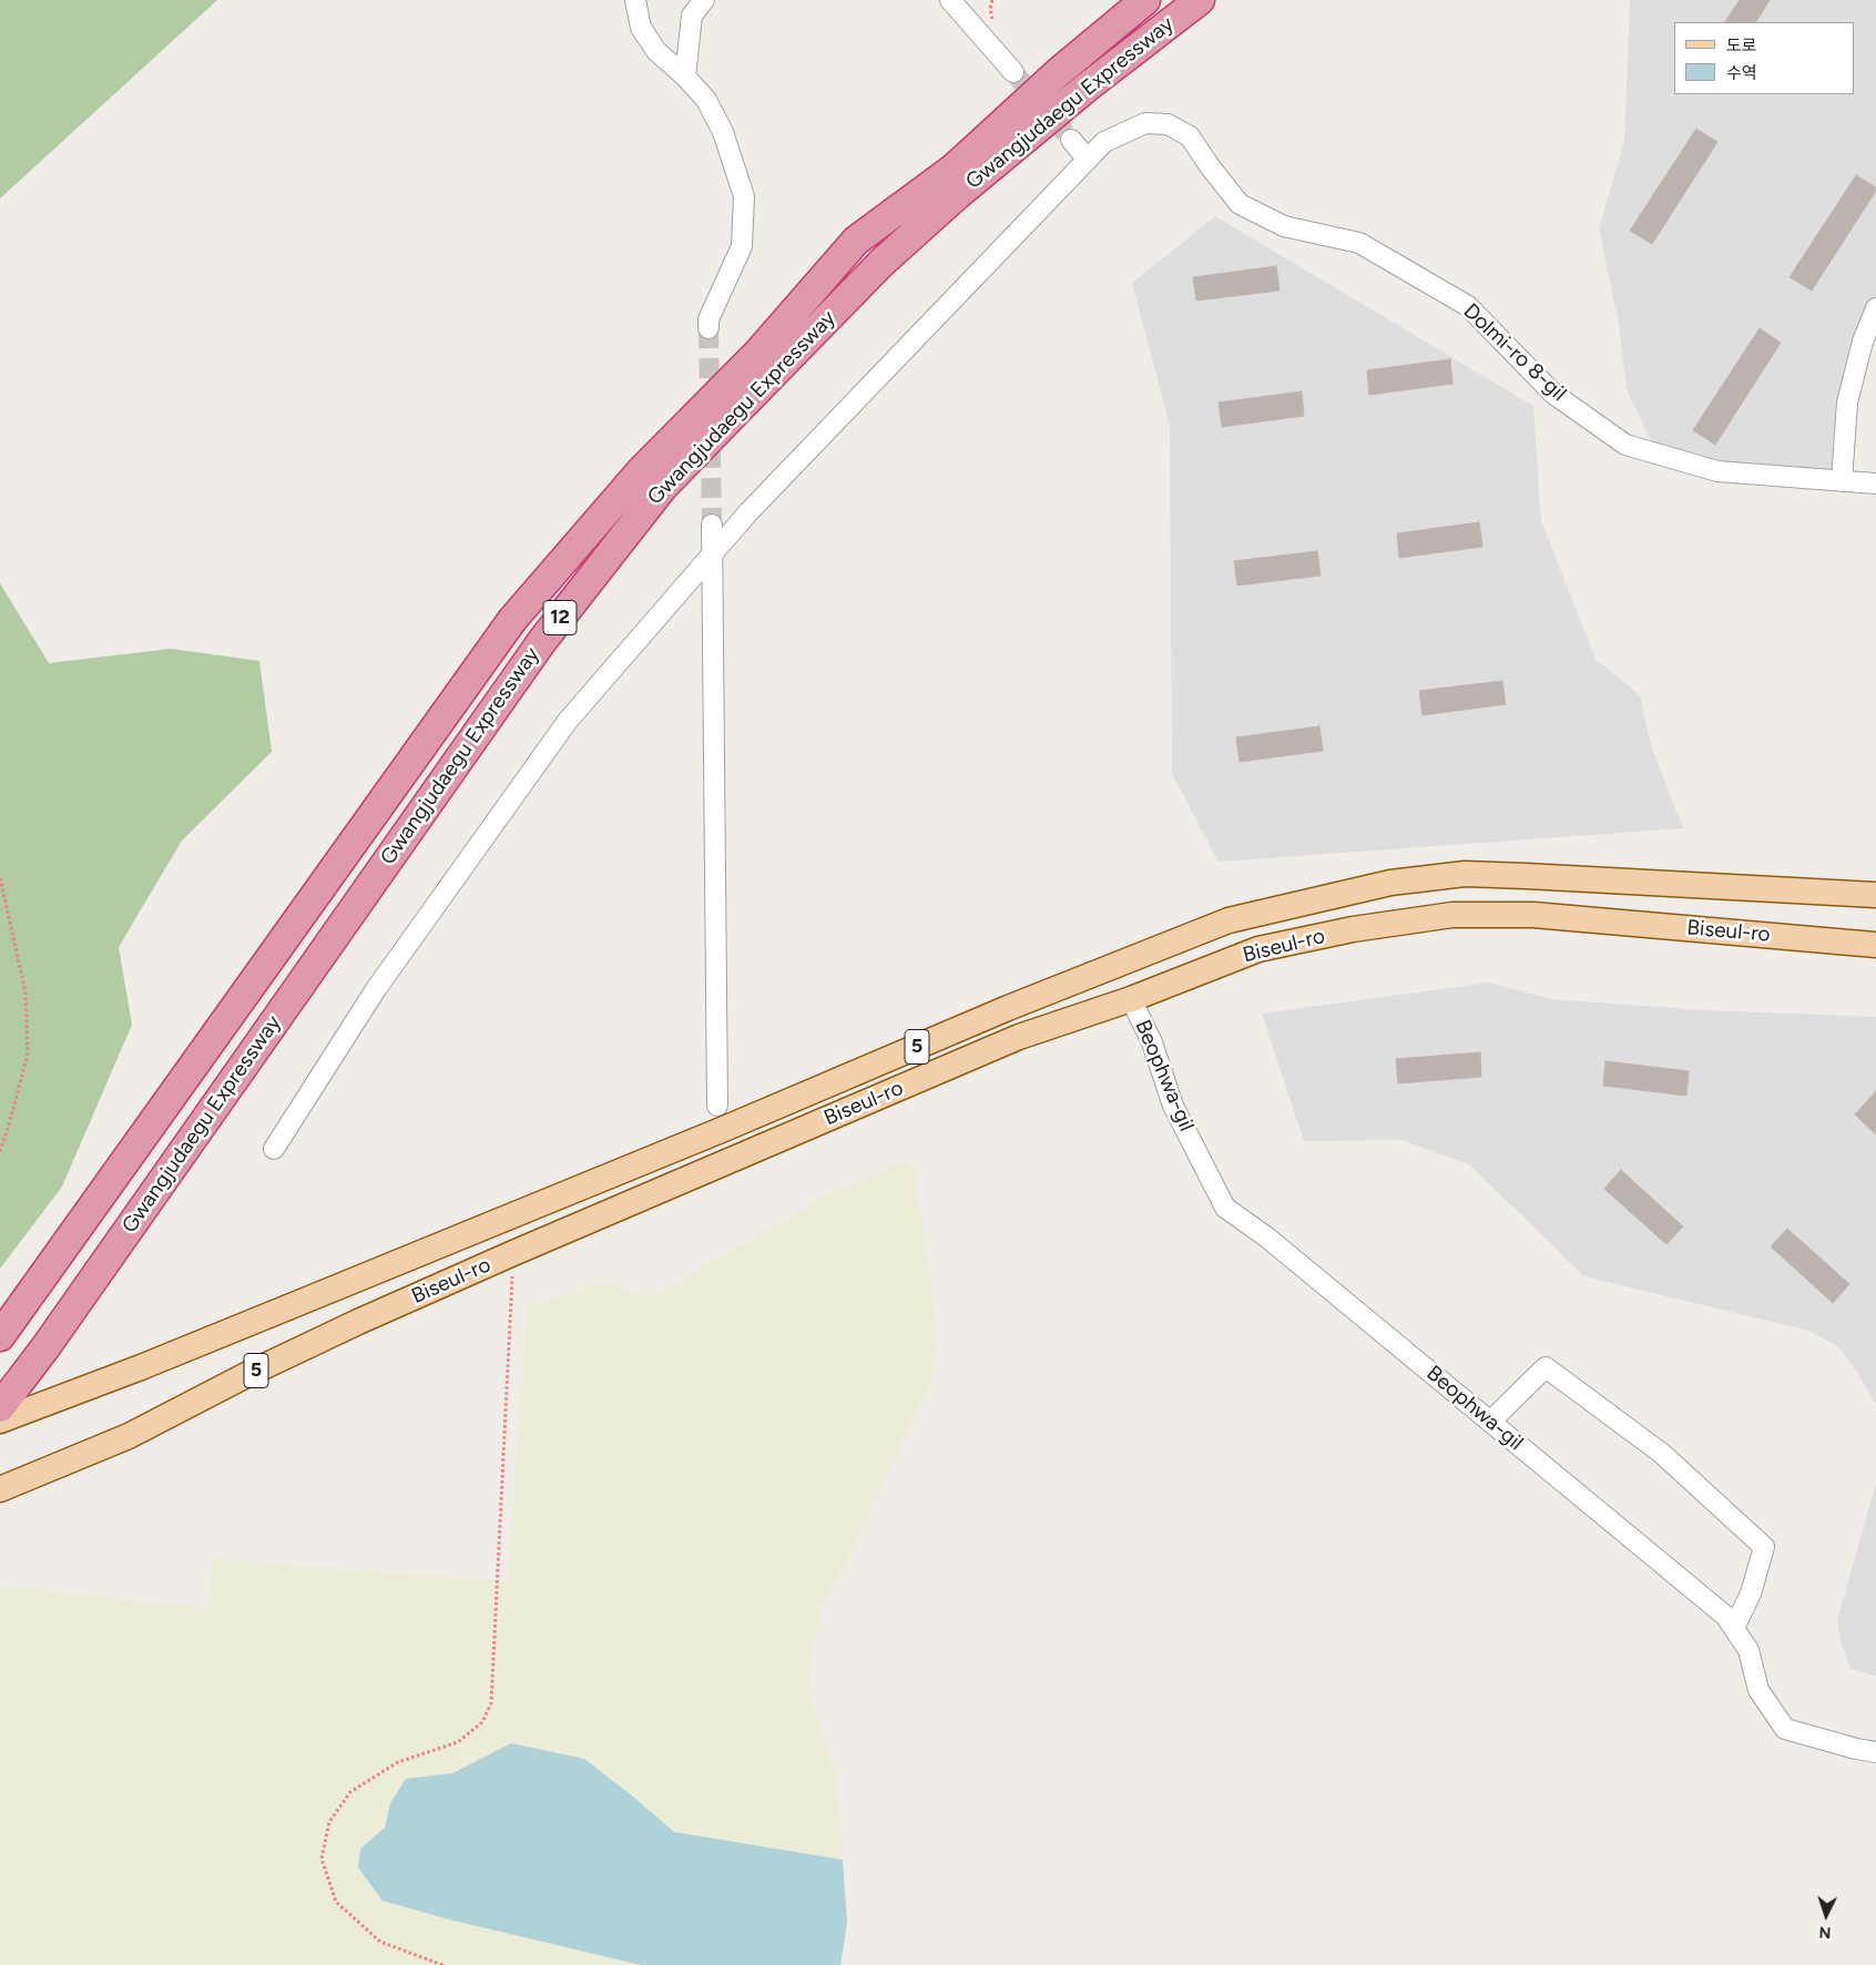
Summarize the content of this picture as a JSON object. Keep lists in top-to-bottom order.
{
  "streets": {
    "highway": ["Gwangjudaegu Expressway", "12"],
    "main road": ["Biseul-ro", "5"],
    "street": ["Dolmi-ro 8-gil", "Beophwa-gil"]
  },
  "crossings": [
    ["Biseul-ro", "Beophwa-gil"]
  ],
  "legend": ["도로", "수역"],
  "north": "bottom"
}
